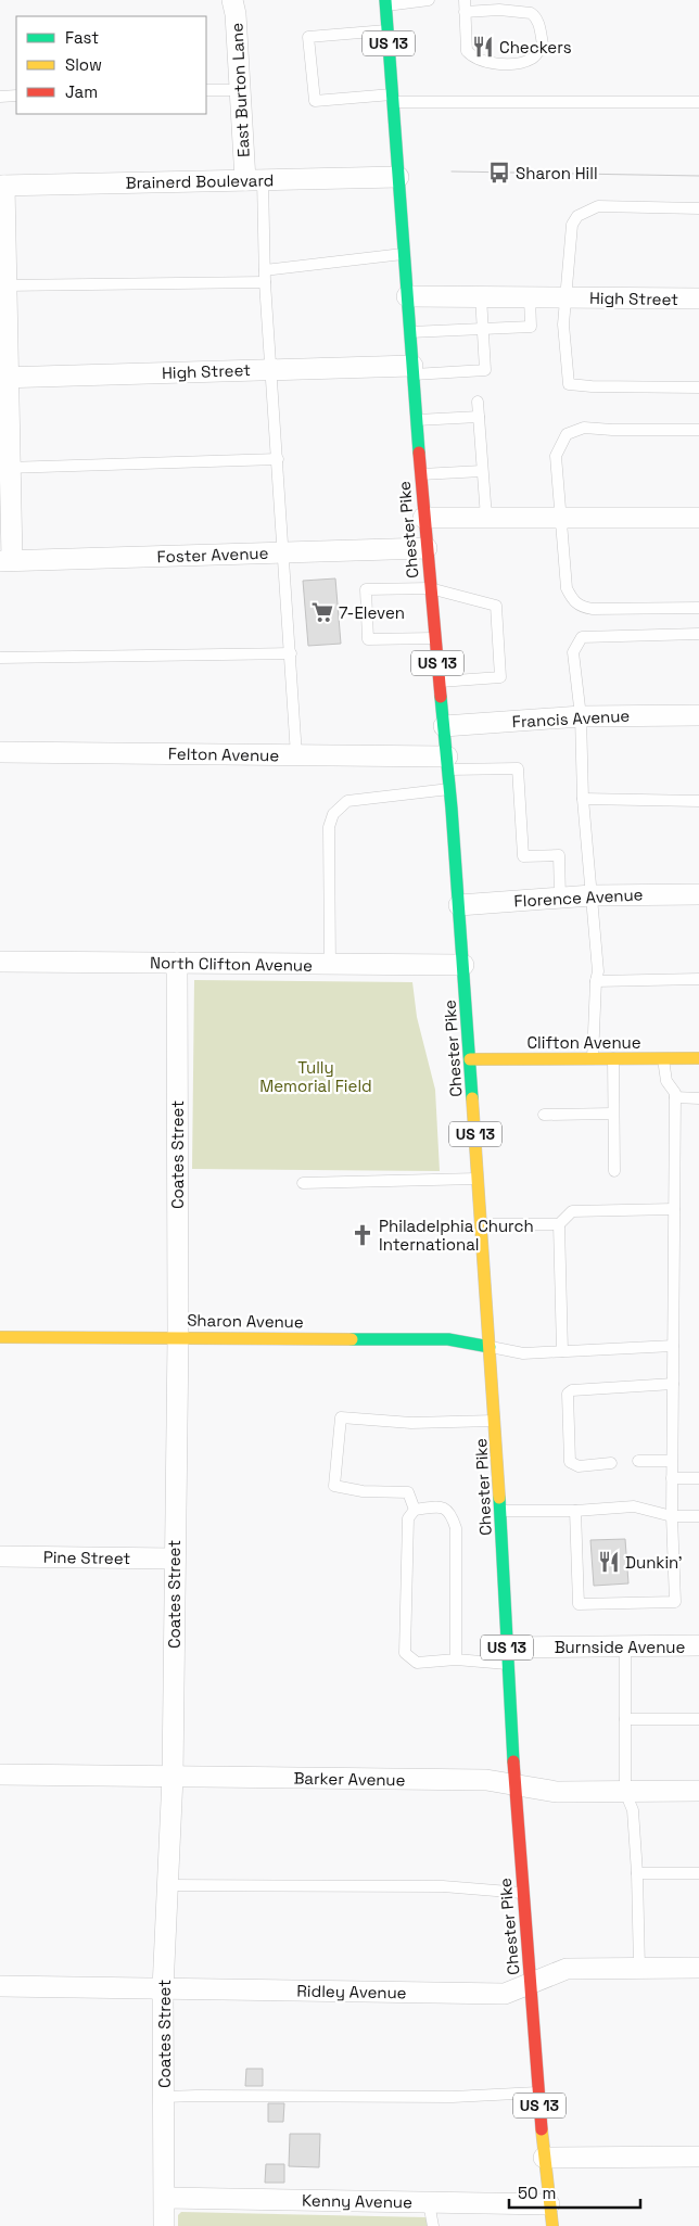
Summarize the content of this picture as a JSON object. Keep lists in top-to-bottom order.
{
  "streets": {
    "main road": [
      "US 13",
      "Chester Pike",
      "Clifton Avenue",
      "Sharon Avenue"
    ],
    "street": [
      "East Burton Lane",
      "Brainerd Boulevard",
      "High Street",
      "Foster Avenue",
      "Francis Avenue",
      "Felton Avenue",
      "Florence Avenue",
      "North Clifton Avenue",
      "Coates Street",
      "Pine Street",
      "Burnside Avenue",
      "Barker Avenue",
      "Ridley Avenue",
      "Kenny Avenue"
    ]
  },
  "crossings": [
    ["East Burton Lane", "Brainerd Boulevard"],
    ["Brainerd Boulevard", "Chester Pike"],
    ["High Street", "Chester Pike"],
    ["Chester Pike", "Foster Avenue"],
    ["Chester Pike", "Francis Avenue"],
    ["Chester Pike", "Felton Avenue"],
    ["Chester Pike", "Florence Avenue"],
    ["Chester Pike", "North Clifton Avenue"],
    ["Chester Pike", "Clifton Avenue"],
    ["Chester Pike", "Sharon Avenue"],
    ["Chester Pike", "Burnside Avenue"],
    ["Chester Pike", "Barker Avenue"],
    ["Chester Pike", "Ridley Avenue"],
    ["Chester Pike", "Kenny Avenue"],
    ["North Clifton Avenue", "Coates Street"],
    ["Coates Street", "Sharon Avenue"],
    ["Coates Street", "Pine Street"],
    ["Coates Street", "Barker Avenue"],
    ["Coates Street", "Ridley Avenue"],
    ["Coates Street", "Kenny Avenue"]
  ],
  "parks": ["Tully Memorial Field"],
  "places": {
    "restaurant": ["Checkers", "Dunkin'"],
    "bus stop": ["Sharon Hill"],
    "supermarket": ["7-Eleven"],
    "church": ["Philadelphia Church International"]
  },
  "legend": ["Fast", "Slow", "Jam"],
  "scale_bar": "50 m"
}
